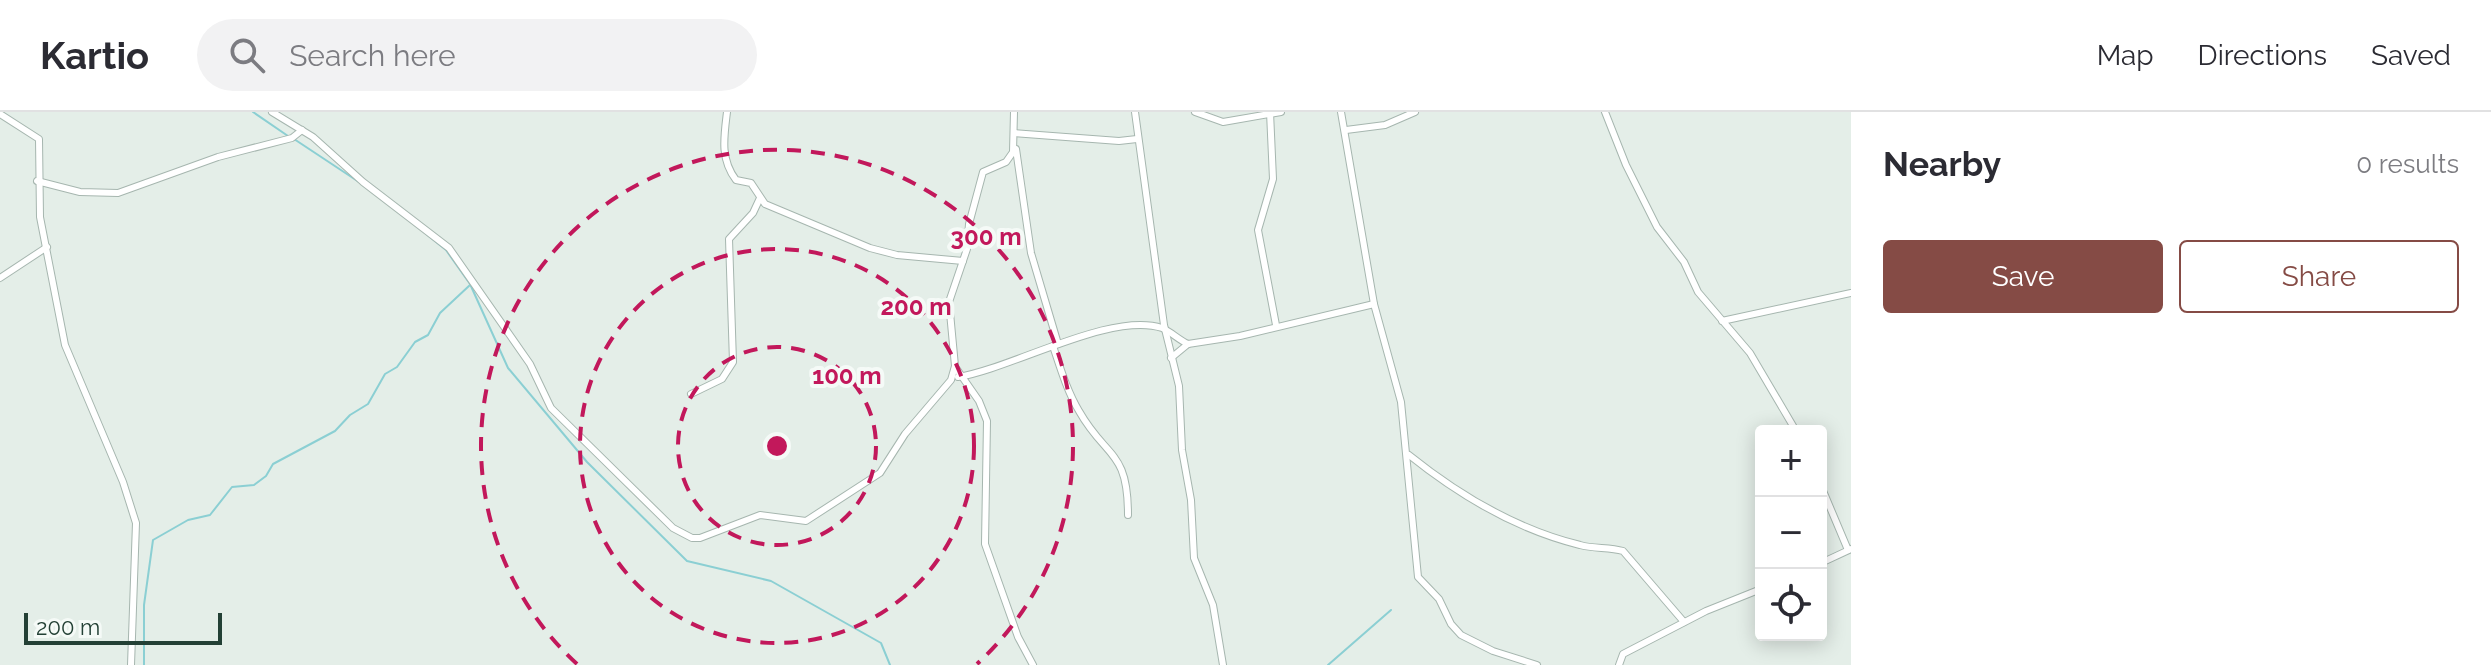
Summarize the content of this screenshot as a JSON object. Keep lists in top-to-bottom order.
{
  "scale_bar": "200 m",
  "page": {
    "header": "Kartio",
    "search": "Search here",
    "nav": ["Map", "Directions", "Saved"],
    "heading": ["Nearby", "0 results"],
    "buttons": ["Save", "Share"],
    "map_buttons": ["+", "−"],
    "scale": "200 m"
  },
  "rings": ["300 m", "200 m", "100 m"]
}
